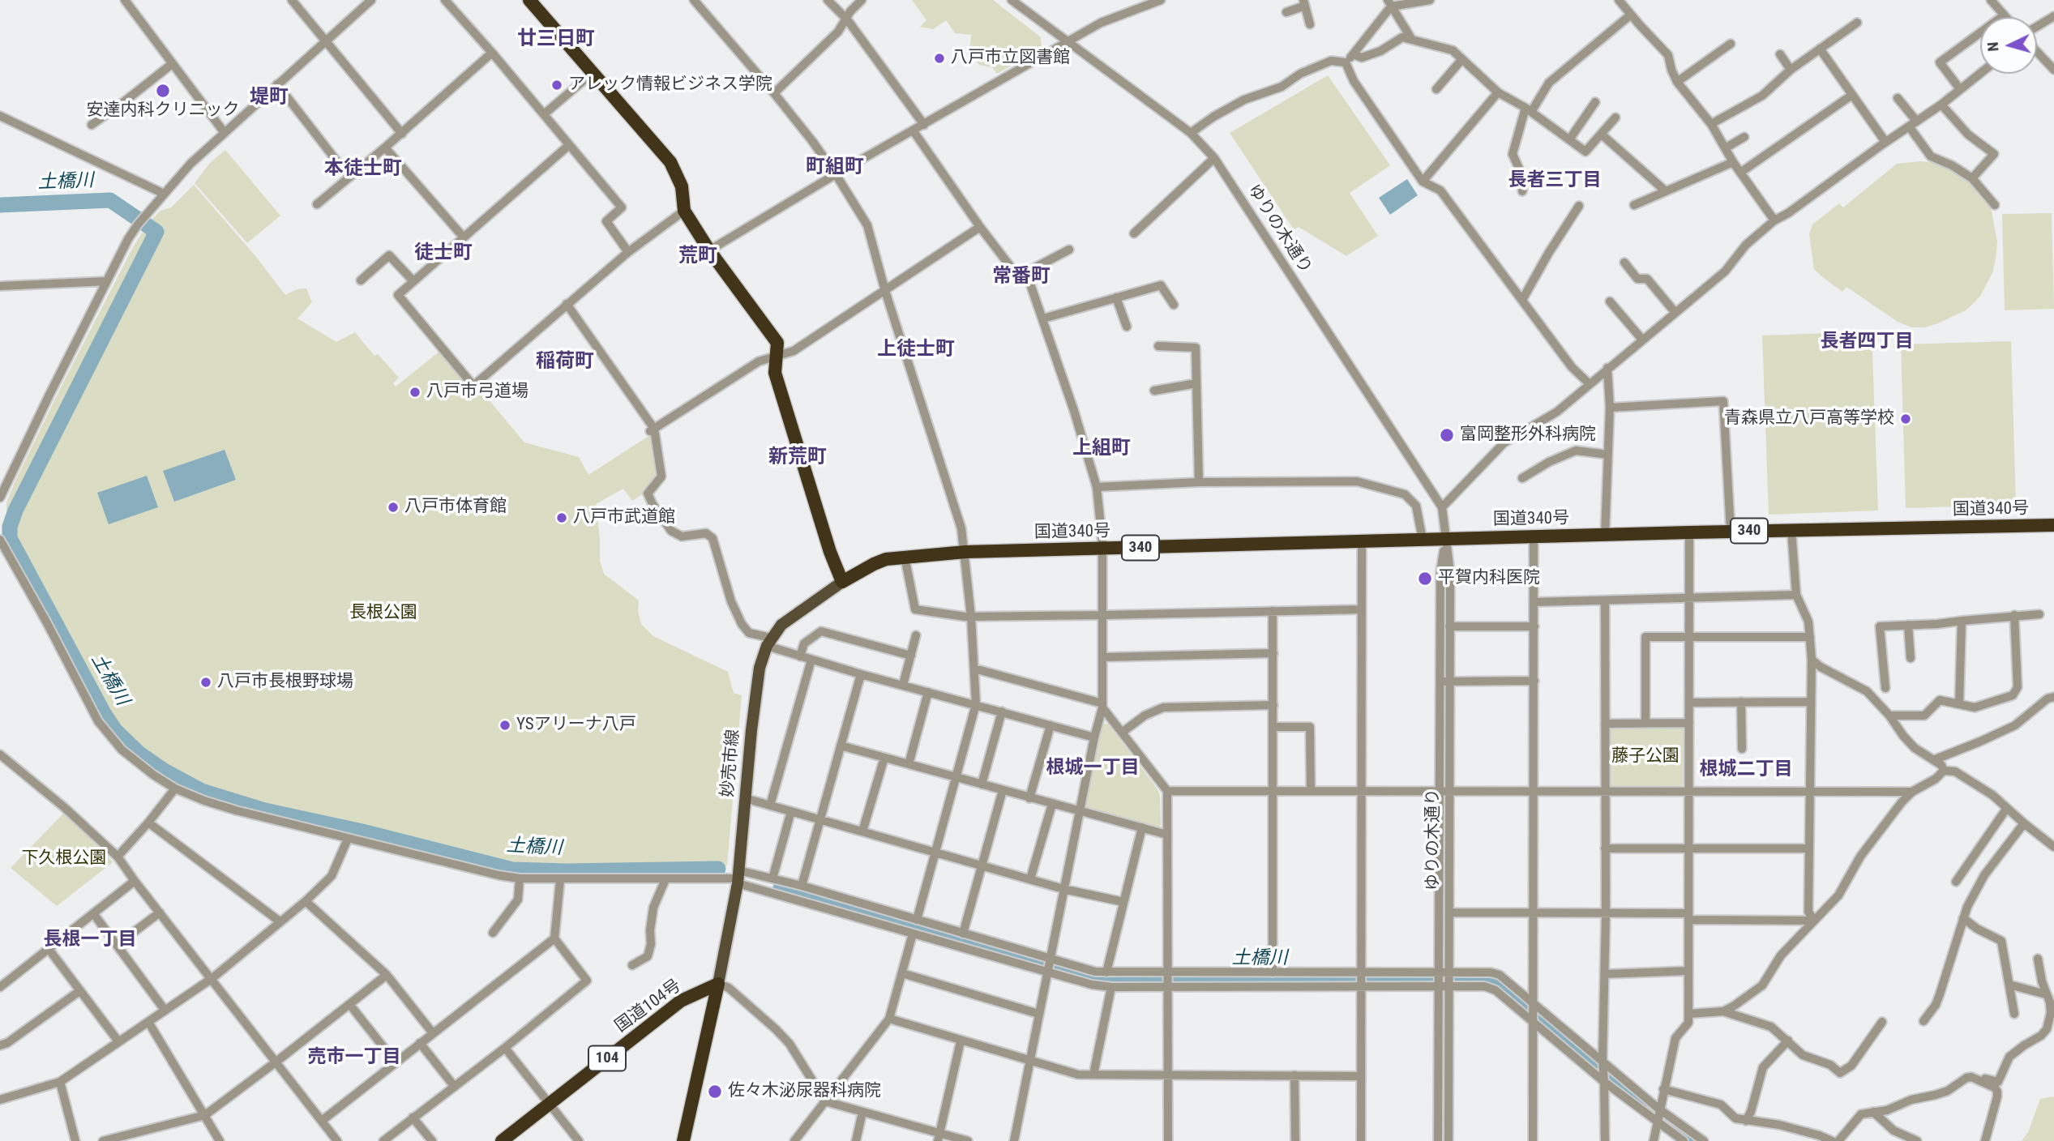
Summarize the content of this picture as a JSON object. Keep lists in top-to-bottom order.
{
  "streets": {
    "highway": [
      "国道340号",
      "340",
      "国道104号",
      "104"
    ],
    "main road": ["妙売市線"],
    "street": ["ゆりの木通り"]
  },
  "crossings": [
    ["ゆりの木通り", "国道340号"],
    ["国道340号", "妙売市線"],
    ["妙売市線", "国道104号"]
  ],
  "districts": [
    "廿三日町",
    "堤町",
    "町組町",
    "本徒士町",
    "長者三丁目",
    "徒士町",
    "荒町",
    "常番町",
    "長者四丁目",
    "上徒士町",
    "稲荷町",
    "上組町",
    "新荒町",
    "根城一丁目",
    "根城二丁目",
    "長根一丁目",
    "売市一丁目"
  ],
  "water": ["土橋川"],
  "parks": ["長根公園", "藤子公園", "下久根公園"],
  "places": [
    "八戸市立図書館",
    "アレック情報ビジネス学院",
    "安達内科クリニック",
    "八戸市弓道場",
    "青森県立八戸高等学校",
    "富岡整形外科病院",
    "八戸市体育館",
    "八戸市武道館",
    "平賀内科医院",
    "八戸市長根野球場",
    "YSアリーナ八戸",
    "佐々木泌尿器科病院"
  ],
  "north": "left"
}
